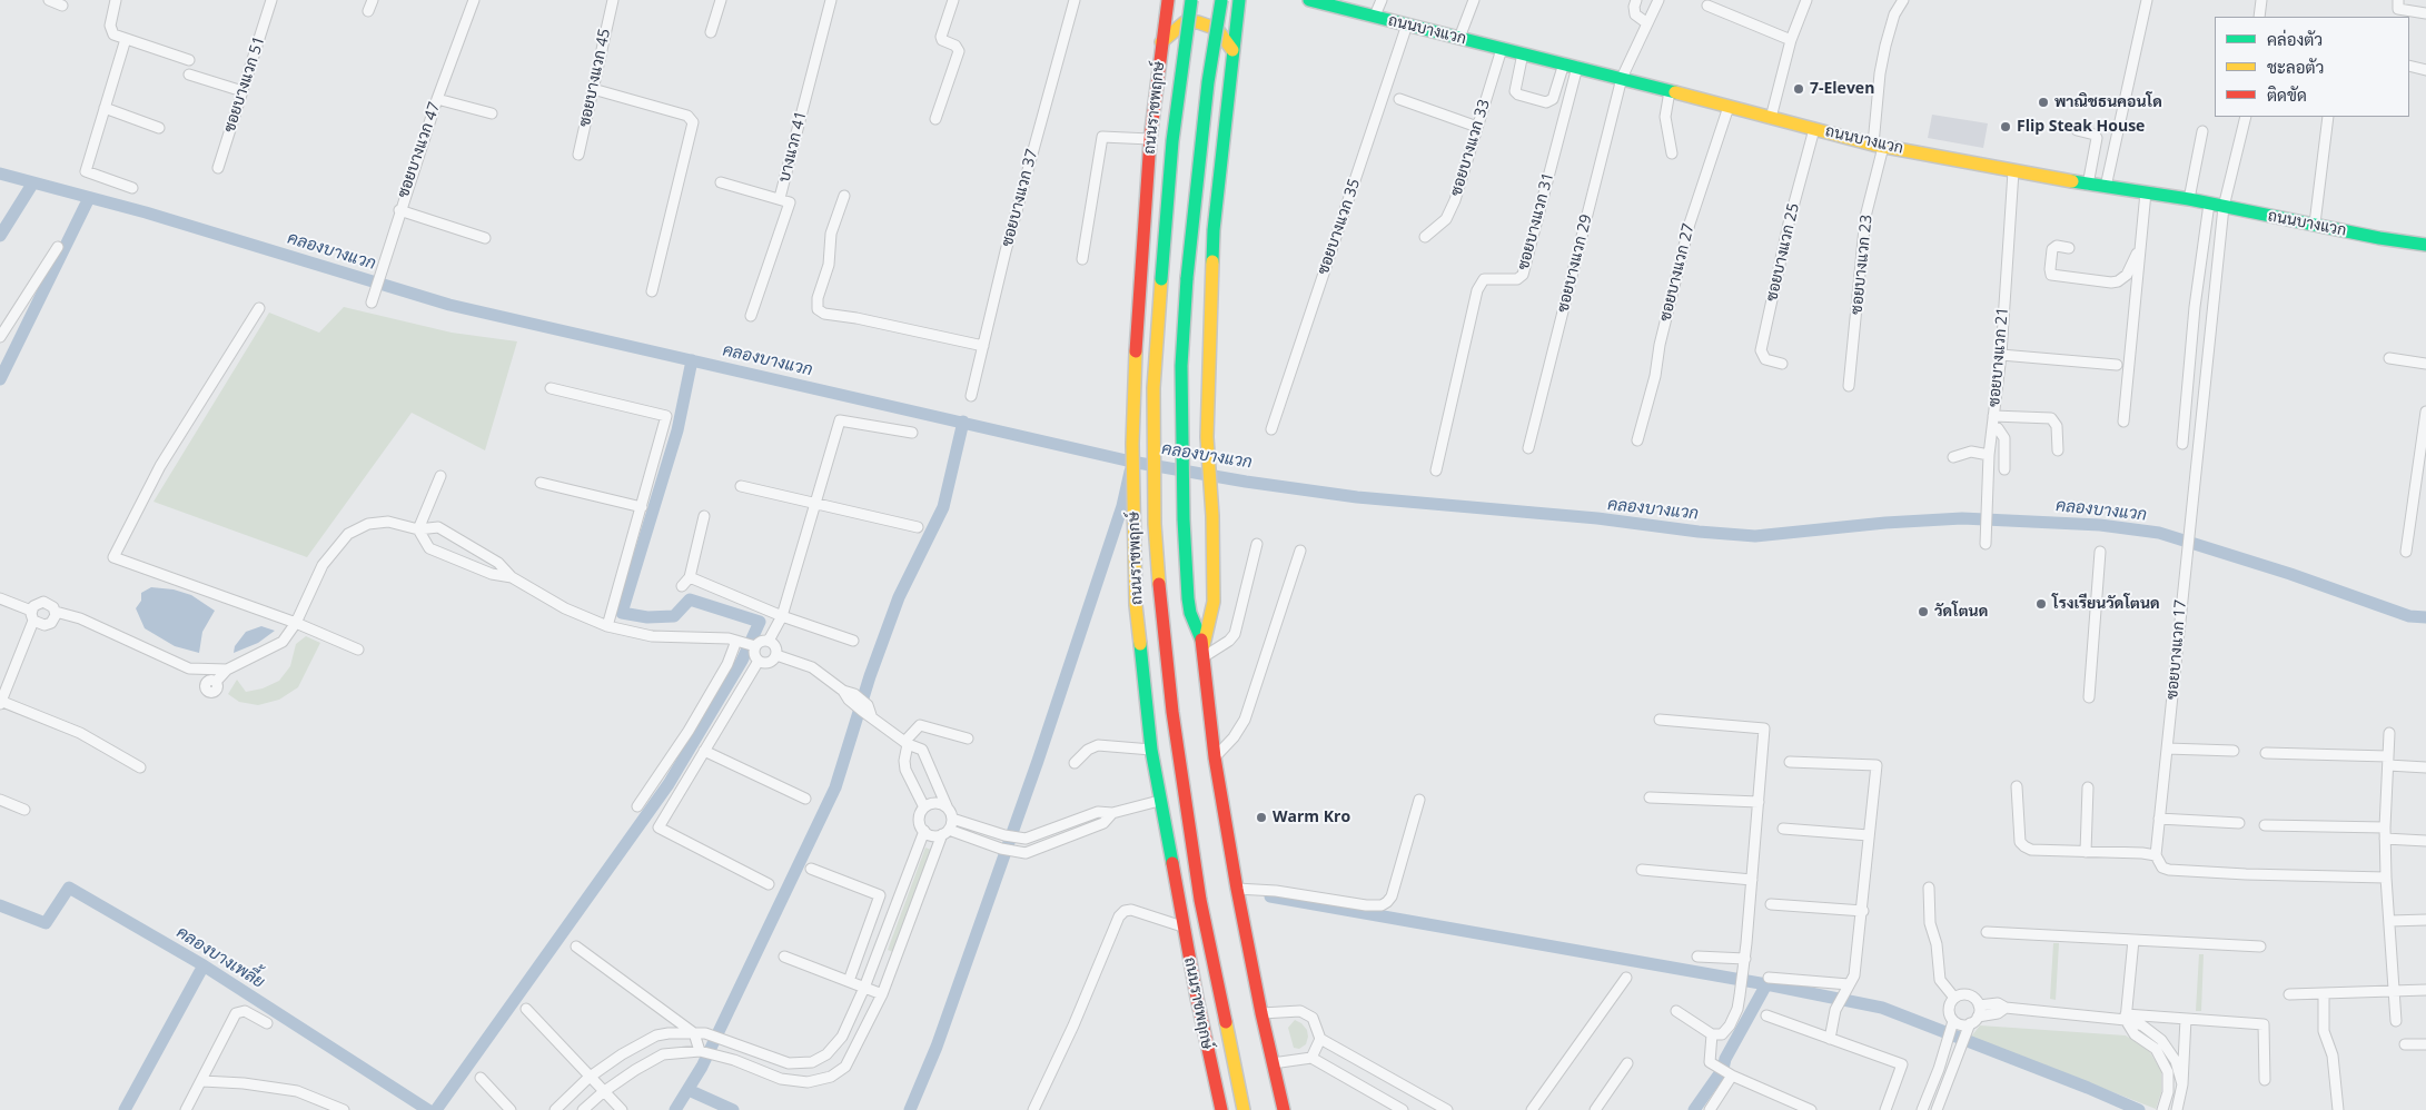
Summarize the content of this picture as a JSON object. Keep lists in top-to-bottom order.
{
  "streets": {
    "main road": ["ถนนบางแวก", "ถนนราชพฤกษ์"],
    "street": [
      "ซอยบางแวก 45",
      "ซอยบางแวก 51",
      "บางแวก 41",
      "ซอยบางแวก 33",
      "ซอยบางแวก 47",
      "ซอยบางแวก 37",
      "ซอยบางแวก 31",
      "ซอยบางแวก 35",
      "ซอยบางแวก 25",
      "ซอยบางแวก 29",
      "ซอยบางแวก 23",
      "ซอยบางแวก 27",
      "ซอยบางแวก 21",
      "ซอยบางแวก 17"
    ]
  },
  "crossings": [
    ["ถนนบางแวก", "ซอยบางแวก 33"],
    ["ถนนบางแวก", "ซอยบางแวก 31"],
    ["ถนนบางแวก", "ซอยบางแวก 35"],
    ["ถนนบางแวก", "ซอยบางแวก 25"],
    ["ถนนบางแวก", "ซอยบางแวก 29"],
    ["ถนนบางแวก", "ซอยบางแวก 23"],
    ["ถนนบางแวก", "ซอยบางแวก 27"],
    ["ถนนบางแวก", "ซอยบางแวก 21"],
    ["ถนนบางแวก", "ซอยบางแวก 17"]
  ],
  "water": ["คลองบางแวก", "คลองบางเพลี้ย"],
  "places": [
    "7-Eleven",
    "พาณิชธนคอนโด",
    "Flip Steak House",
    "โรงเรียนวัดโตนด",
    "วัดโตนด",
    "Warm Kro"
  ],
  "legend": ["คล่องตัว", "ชะลอตัว", "ติดขัด"]
}
